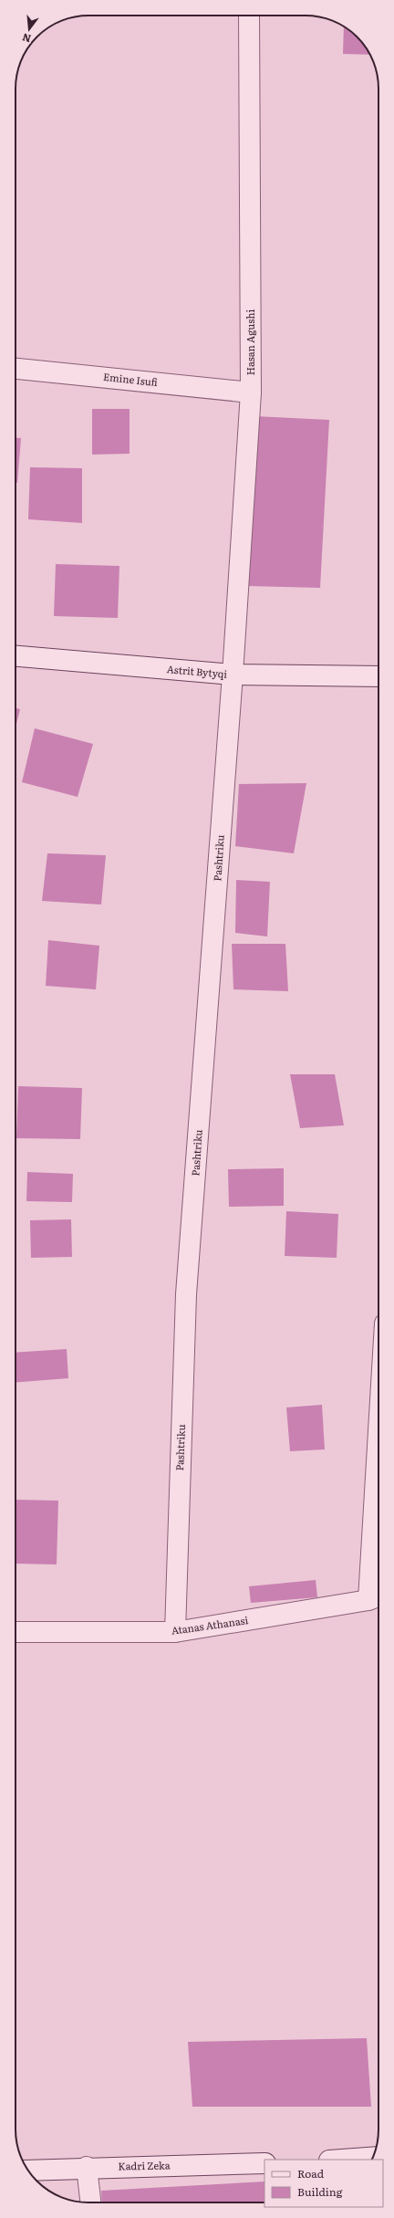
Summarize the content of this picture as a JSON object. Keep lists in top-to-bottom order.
{
  "streets": {
    "street": [
      "Hasan Agushi",
      "Emine Isufi",
      "Astrit Bytyqi",
      "Pashtriku",
      "Atanas Athanasi",
      "Kadri Zeka"
    ]
  },
  "crossings": [
    ["Hasan Agushi", "Emine Isufi"],
    ["Hasan Agushi", "Astrit Bytyqi"],
    ["Hasan Agushi", "Pashtriku"],
    ["Astrit Bytyqi", "Pashtriku"],
    ["Pashtriku", "Atanas Athanasi"]
  ],
  "legend": ["Road", "Building"],
  "north": "bottom"
}
